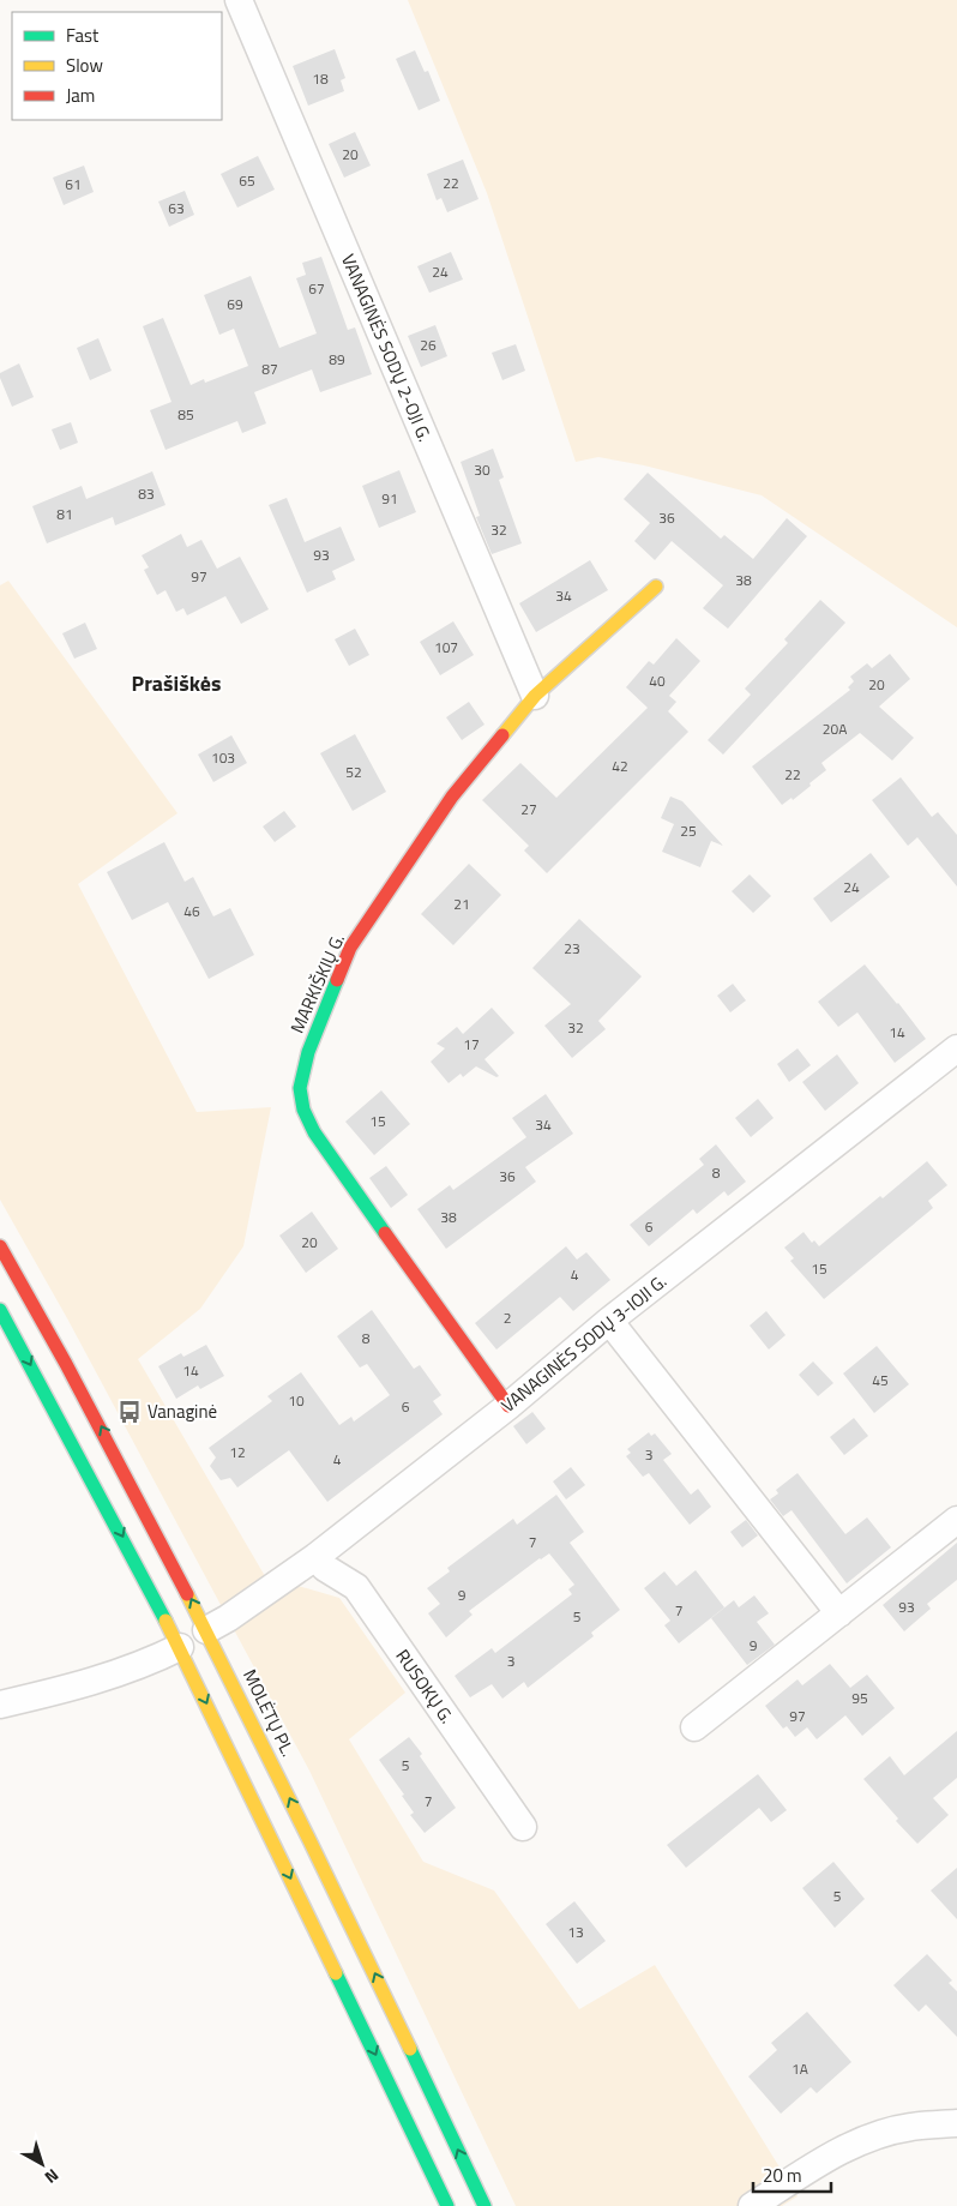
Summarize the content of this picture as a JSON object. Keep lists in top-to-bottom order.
{
  "streets": {
    "main road": ["MARKIŠKIŲ G.", "MOLĖTŲ PL."],
    "street": ["VANAGINĖS SODŲ 2-OJI G.", "VANAGINĖS SODŲ 3-IOJI G.", "RUSOKŲ G."]
  },
  "crossings": [
    ["VANAGINĖS SODŲ 2-OJI G.", "MARKIŠKIŲ G."],
    ["MARKIŠKIŲ G.", "VANAGINĖS SODŲ 3-IOJI G."],
    ["VANAGINĖS SODŲ 3-IOJI G.", "RUSOKŲ G."],
    ["VANAGINĖS SODŲ 3-IOJI G.", "MOLĖTŲ PL."]
  ],
  "districts": ["Prašiškės"],
  "places": {
    "bus stop": ["Vanaginė"]
  },
  "house_numbers": [
    "18",
    "20",
    "65",
    "22",
    "61",
    "63",
    "24",
    "67",
    "69",
    "26",
    "89",
    "87",
    "85",
    "30",
    "83",
    "91",
    "81",
    "36",
    "32",
    "93",
    "97",
    "38",
    "34",
    "107",
    "40",
    "20",
    "20A",
    "103",
    "42",
    "52",
    "22",
    "27",
    "25",
    "24",
    "21",
    "46",
    "23",
    "32",
    "14",
    "17",
    "15",
    "34",
    "8",
    "36",
    "38",
    "6",
    "20",
    "15",
    "4",
    "2",
    "8",
    "14",
    "45",
    "10",
    "6",
    "12",
    "3",
    "4",
    "7",
    "9",
    "93",
    "7",
    "5",
    "9",
    "3",
    "95",
    "97",
    "5",
    "7",
    "5",
    "13",
    "1A"
  ],
  "legend": ["Fast", "Slow", "Jam"],
  "scale_bar": "20 m",
  "north": "bottom right"
}
